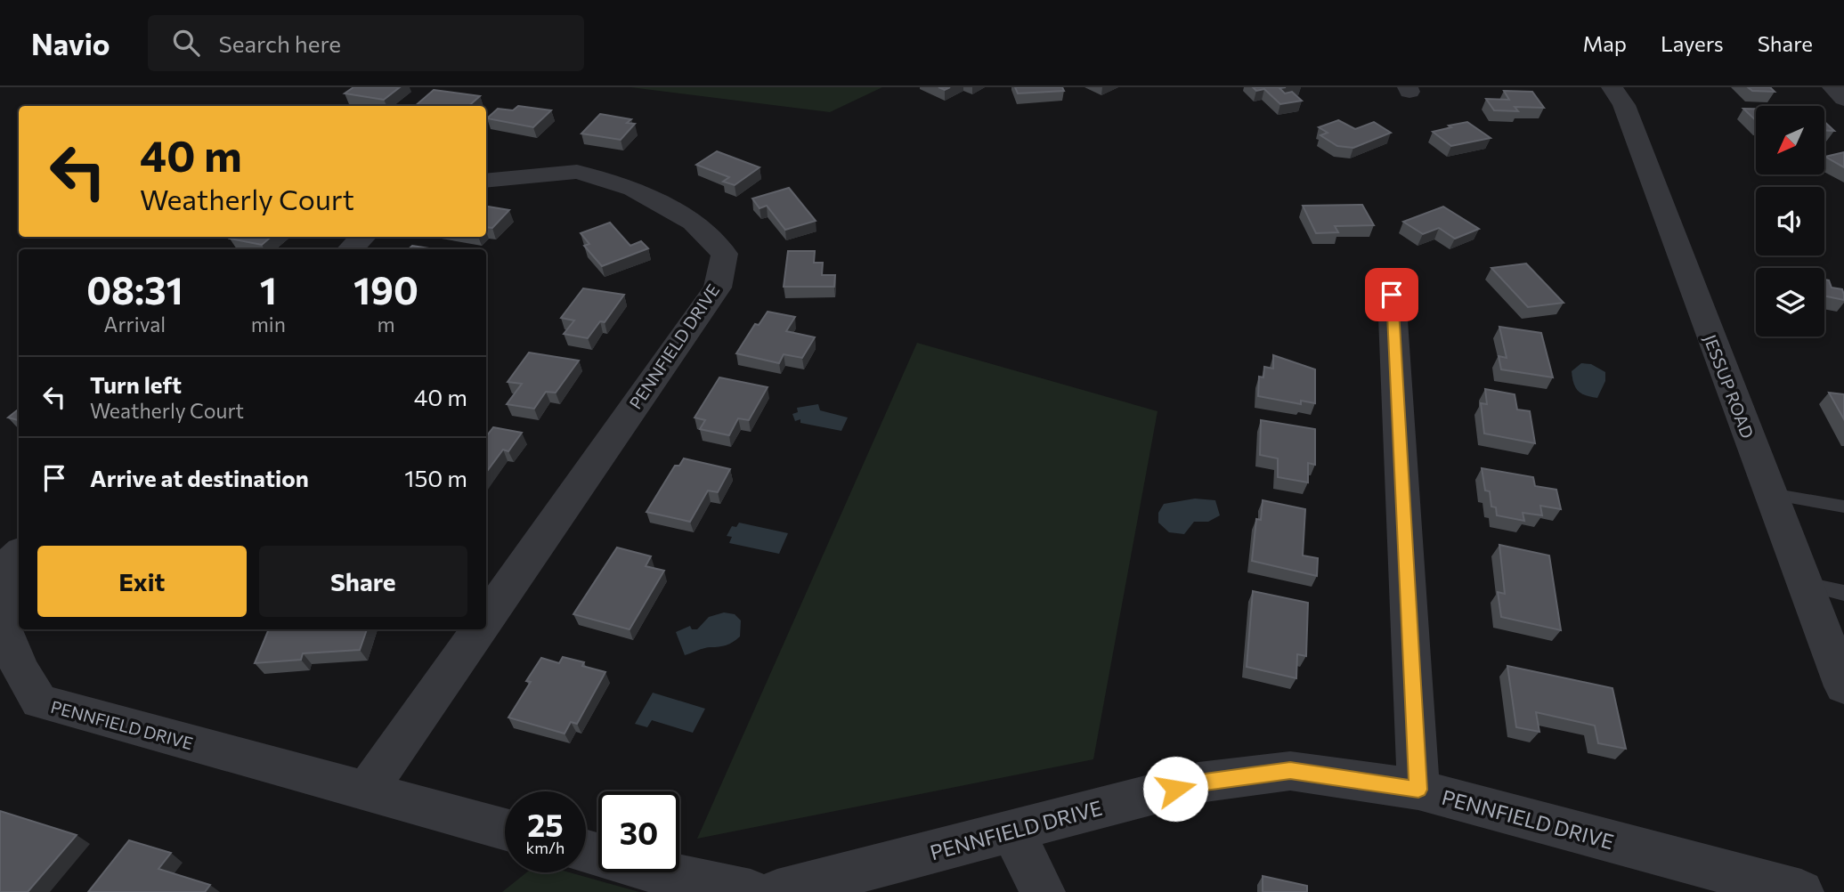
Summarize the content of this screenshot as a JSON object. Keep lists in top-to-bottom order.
{
  "streets": {
    "street": ["PENNFIELD DRIVE", "JESSUP ROAD"]
  },
  "north": "bottom left",
  "page": {
    "header": "Navio",
    "search": "Search here",
    "nav": ["Map", "Layers", "Share"],
    "turn": ["40 m", "Weatherly Court"],
    "eta": [
      "08:31",
      "Arrival",
      "1",
      "min",
      "190",
      "m"
    ],
    "list": [
      {
        "name": "Turn left",
        "note": "Weatherly Court",
        "value": "40 m"
      },
      {
        "name": "Arrive at destination",
        "value": "150 m"
      }
    ],
    "buttons": ["Exit", "Share"],
    "speed": "25 km/h",
    "limit": "30"
  }
}
